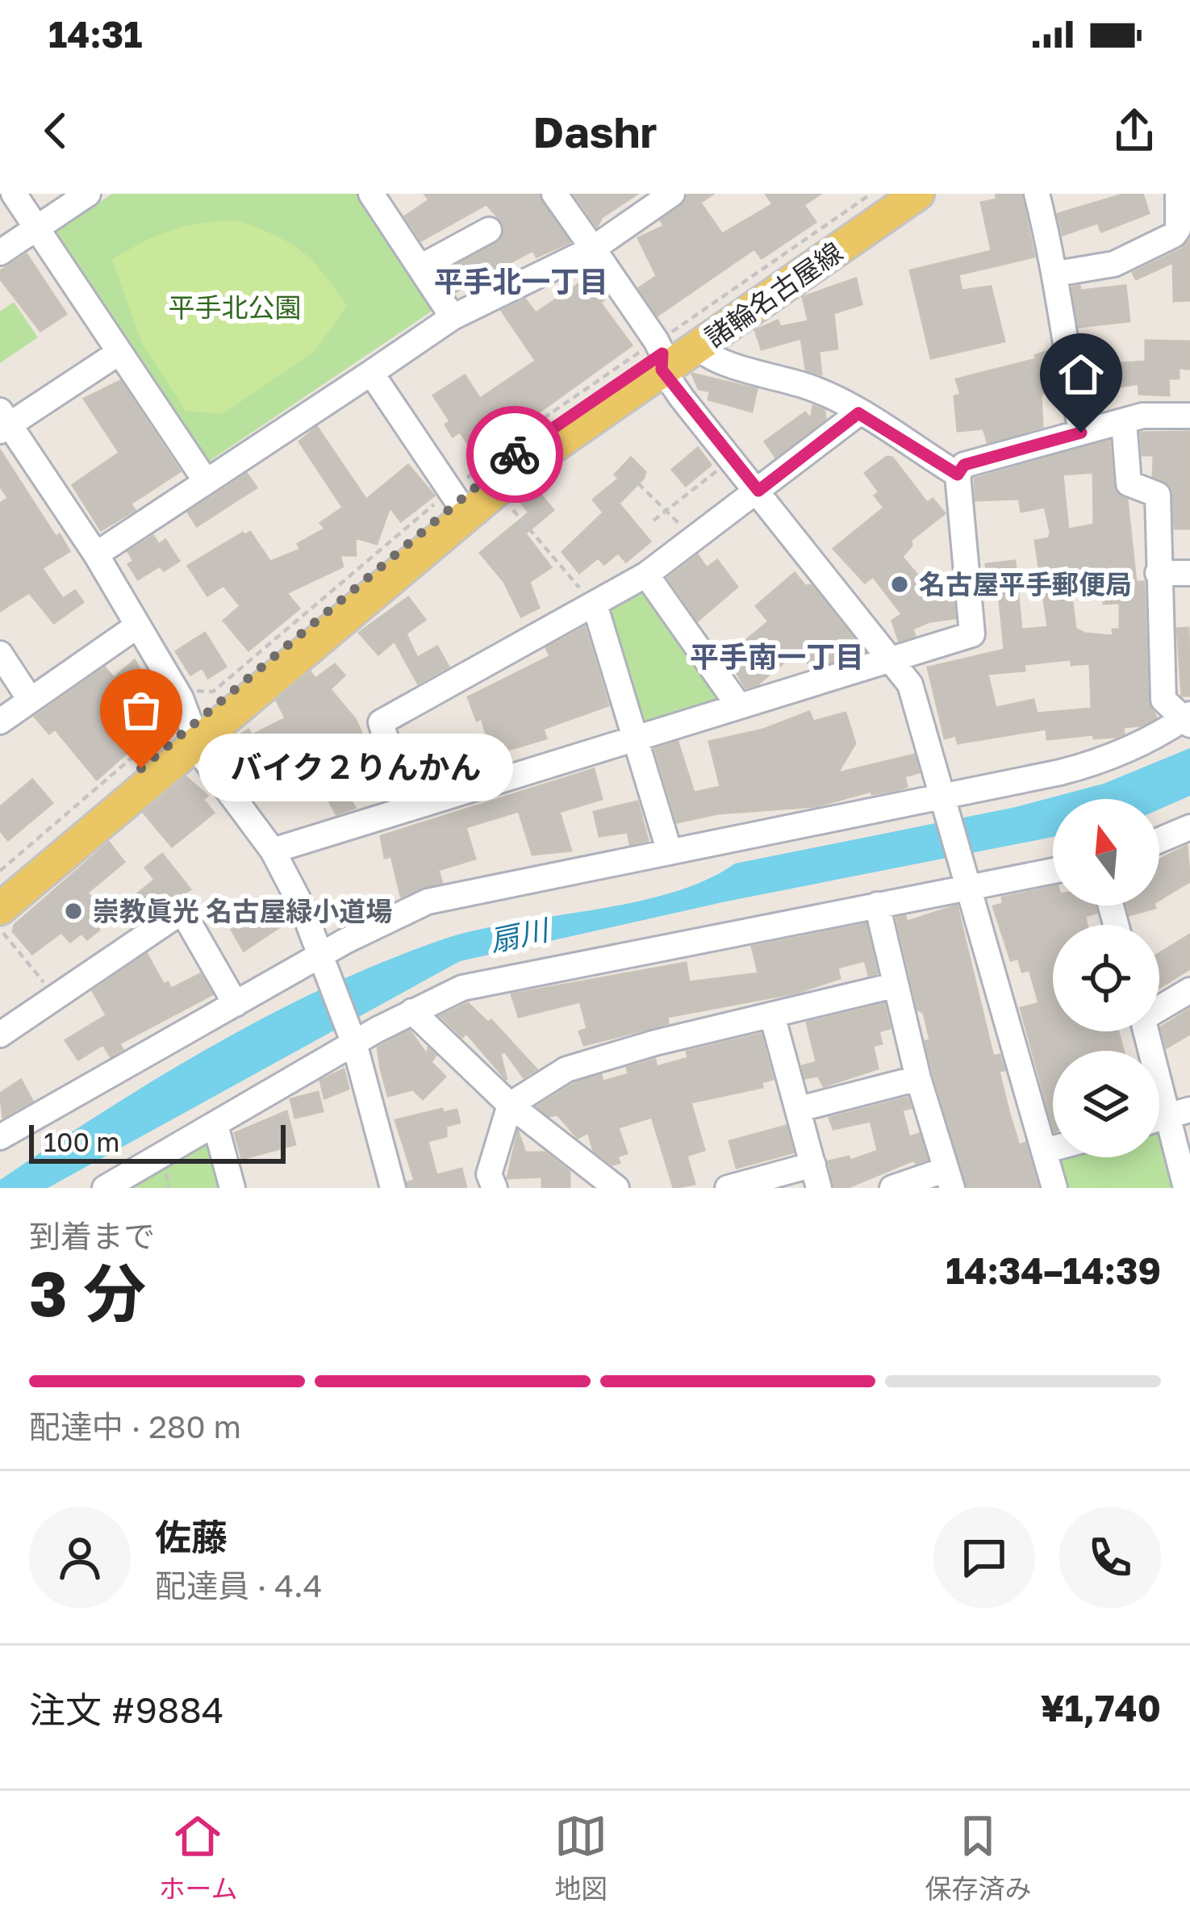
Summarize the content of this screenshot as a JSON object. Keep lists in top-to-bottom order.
{
  "streets": {
    "main road": ["諸輪名古屋線"]
  },
  "districts": ["平手北一丁目", "平手南一丁目"],
  "water": ["扇川"],
  "parks": ["平手北公園"],
  "places": ["名古屋平手郵便局", "バイク２りんかん", "崇教眞光 名古屋緑小道場"],
  "scale_bar": "100 m",
  "north": "top",
  "page": {
    "status": "14:31",
    "header": "Dashr",
    "bubble": "バイク２りんかん",
    "scale": "100 m",
    "heading": ["3 分", "到着まで", "14:34–14:39"],
    "panel": [
      "佐藤",
      "配達員 · 4.4",
      "注文 #9884",
      "¥1,740"
    ],
    "bar": "配達中 · 280 m",
    "tabs": ["ホーム", "地図", "保存済み"]
  }
}
